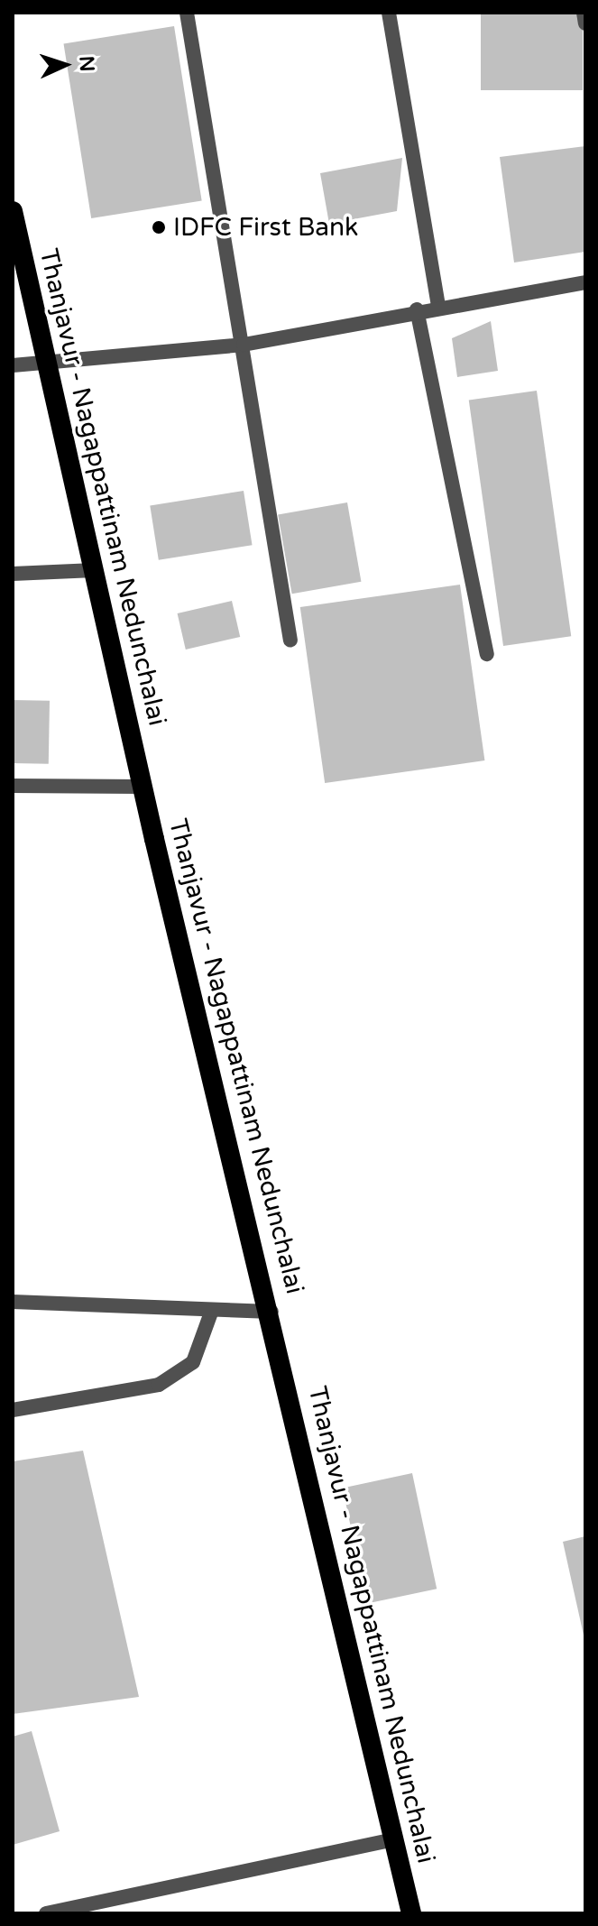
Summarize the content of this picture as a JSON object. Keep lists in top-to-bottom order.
{
  "streets": {
    "highway": ["Thanjavur - Nagappattinam Nedunchalai"]
  },
  "places": ["IDFC First Bank"],
  "north": "right"
}
